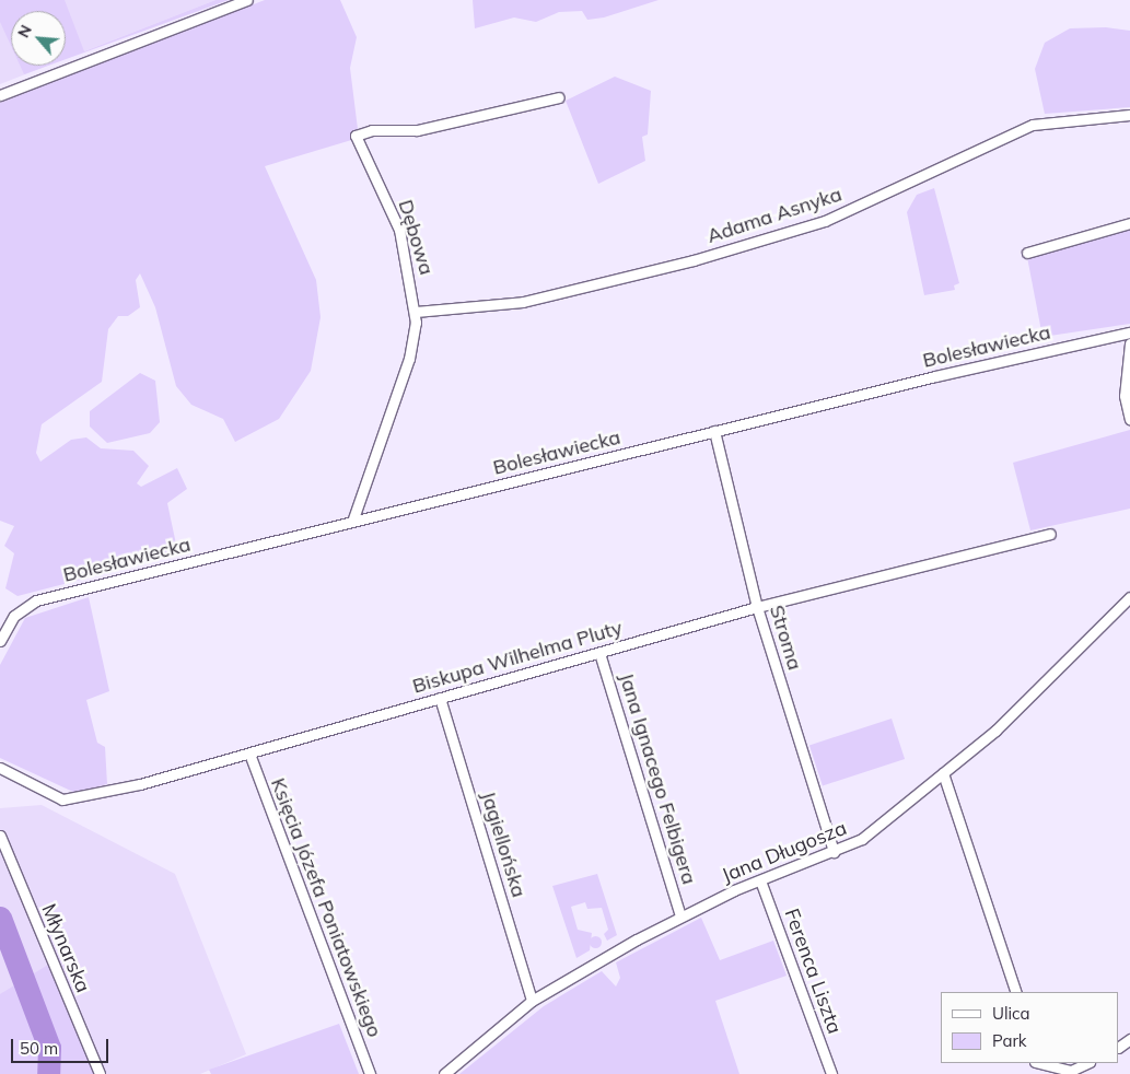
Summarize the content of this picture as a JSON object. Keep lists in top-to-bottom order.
{
  "streets": {
    "street": [
      "Adama Asnyka",
      "Dębowa",
      "Bolesławiecka",
      "Stroma",
      "Biskupa Wilhelma Pluty",
      "Jana Ignacego Felbigera",
      "Jagiellońska",
      "Jana Długosza",
      "Księcia Józefa Poniatowskiego",
      "Młynarska",
      "Ferenca Liszta"
    ]
  },
  "crossings": [
    ["Adama Asnyka", "Dębowa"],
    ["Dębowa", "Bolesławiecka"],
    ["Bolesławiecka", "Stroma"],
    ["Stroma", "Biskupa Wilhelma Pluty"],
    ["Stroma", "Jana Długosza"],
    ["Biskupa Wilhelma Pluty", "Jana Ignacego Felbigera"],
    ["Biskupa Wilhelma Pluty", "Jagiellońska"],
    ["Biskupa Wilhelma Pluty", "Księcia Józefa Poniatowskiego"],
    ["Jana Ignacego Felbigera", "Jana Długosza"],
    ["Jagiellońska", "Jana Długosza"],
    ["Jana Długosza", "Ferenca Liszta"]
  ],
  "legend": ["Ulica", "Park"],
  "scale_bar": "50 m",
  "north": "top left"
}
